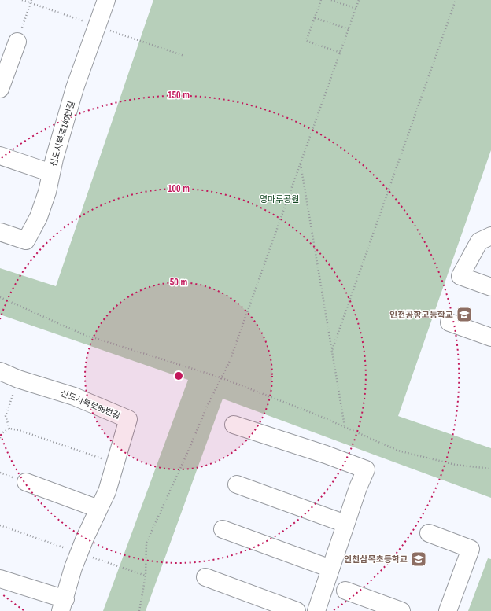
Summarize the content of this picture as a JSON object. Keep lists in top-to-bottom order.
{
  "streets": {
    "lane": ["신도시북로140번길", "신도시북로88번길"]
  },
  "parks": ["영마루공원"],
  "places": {
    "school or university": ["인천공항고등학교", "인천삼목초등학교"]
  },
  "rings": ["150 m", "100 m", "50 m"]
}
